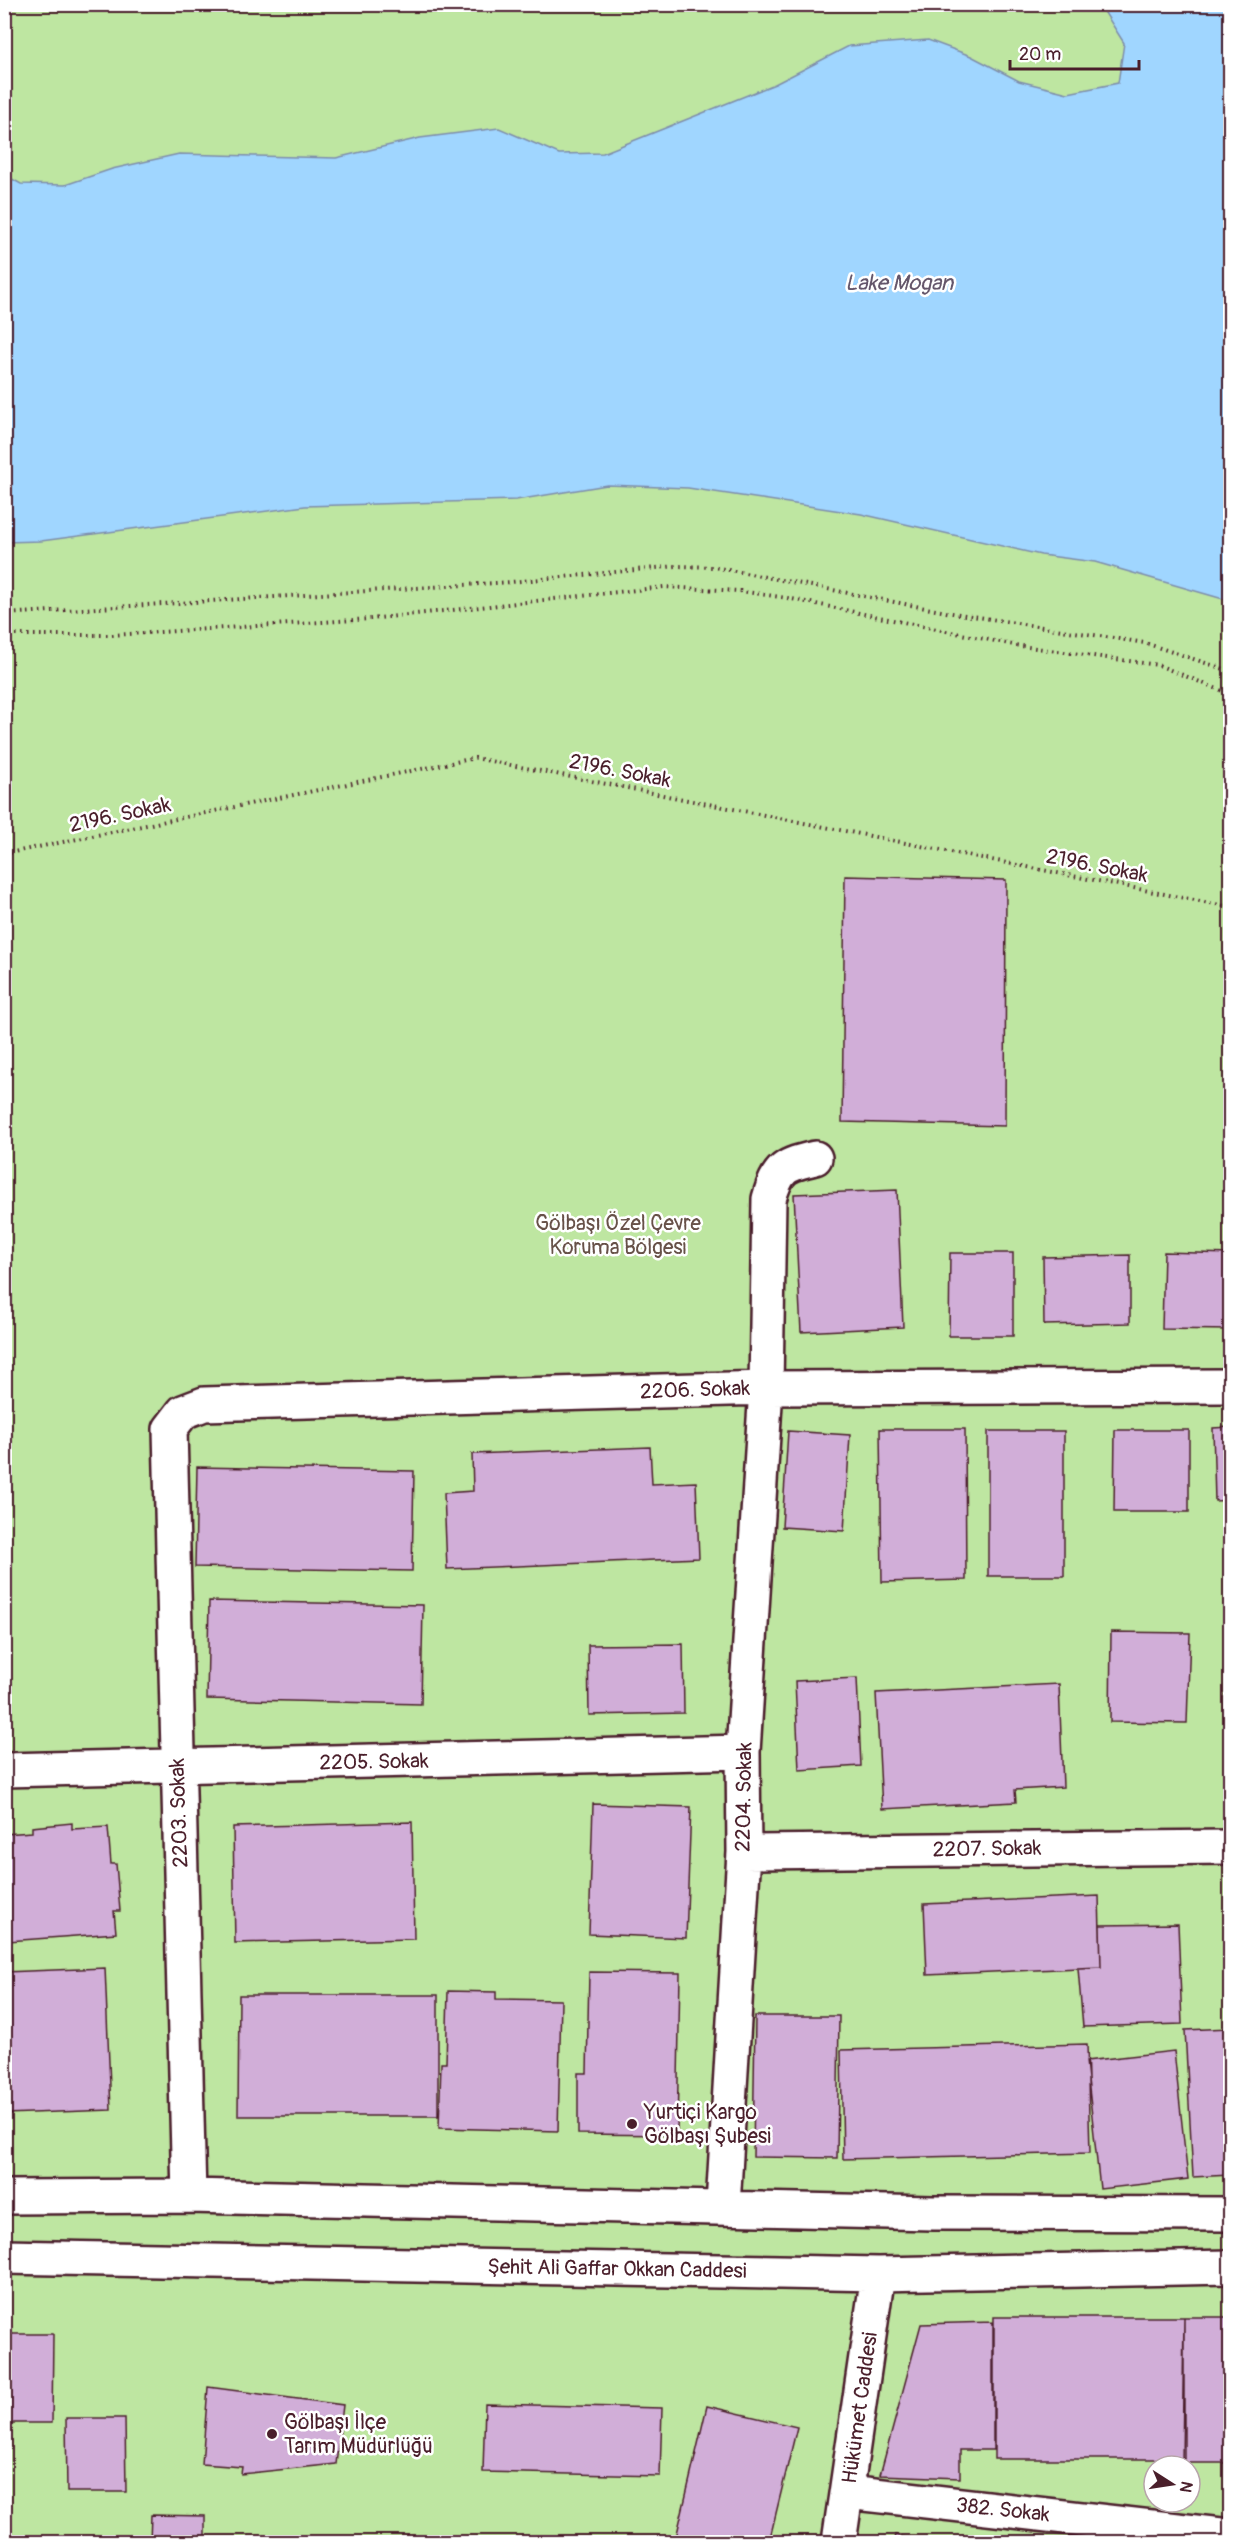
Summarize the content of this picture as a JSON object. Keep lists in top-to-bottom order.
{
  "streets": {
    "street": [
      "2206. Sokak",
      "2205. Sokak",
      "2204. Sokak",
      "2203. Sokak",
      "2207. Sokak",
      "Şehit Ali Gaffar Okkan Caddesi",
      "Hükümet Caddesi",
      "382. Sokak"
    ],
    "path": ["2196. Sokak"]
  },
  "crossings": [
    ["2206. Sokak", "2204. Sokak"],
    ["2206. Sokak", "2203. Sokak"],
    ["2205. Sokak", "2204. Sokak"],
    ["2205. Sokak", "2203. Sokak"],
    ["2204. Sokak", "2207. Sokak"],
    ["Şehit Ali Gaffar Okkan Caddesi", "Hükümet Caddesi"],
    ["Hükümet Caddesi", "382. Sokak"]
  ],
  "water": ["Lake Mogan"],
  "parks": ["Gölbaşı Özel Çevre Koruma Bölgesi"],
  "places": ["Yurtiçi Kargo Gölbaşı Şubesi", "Gölbaşı İlçe Tarım Müdürlüğü"],
  "scale_bar": "20 m",
  "north": "right"
}
